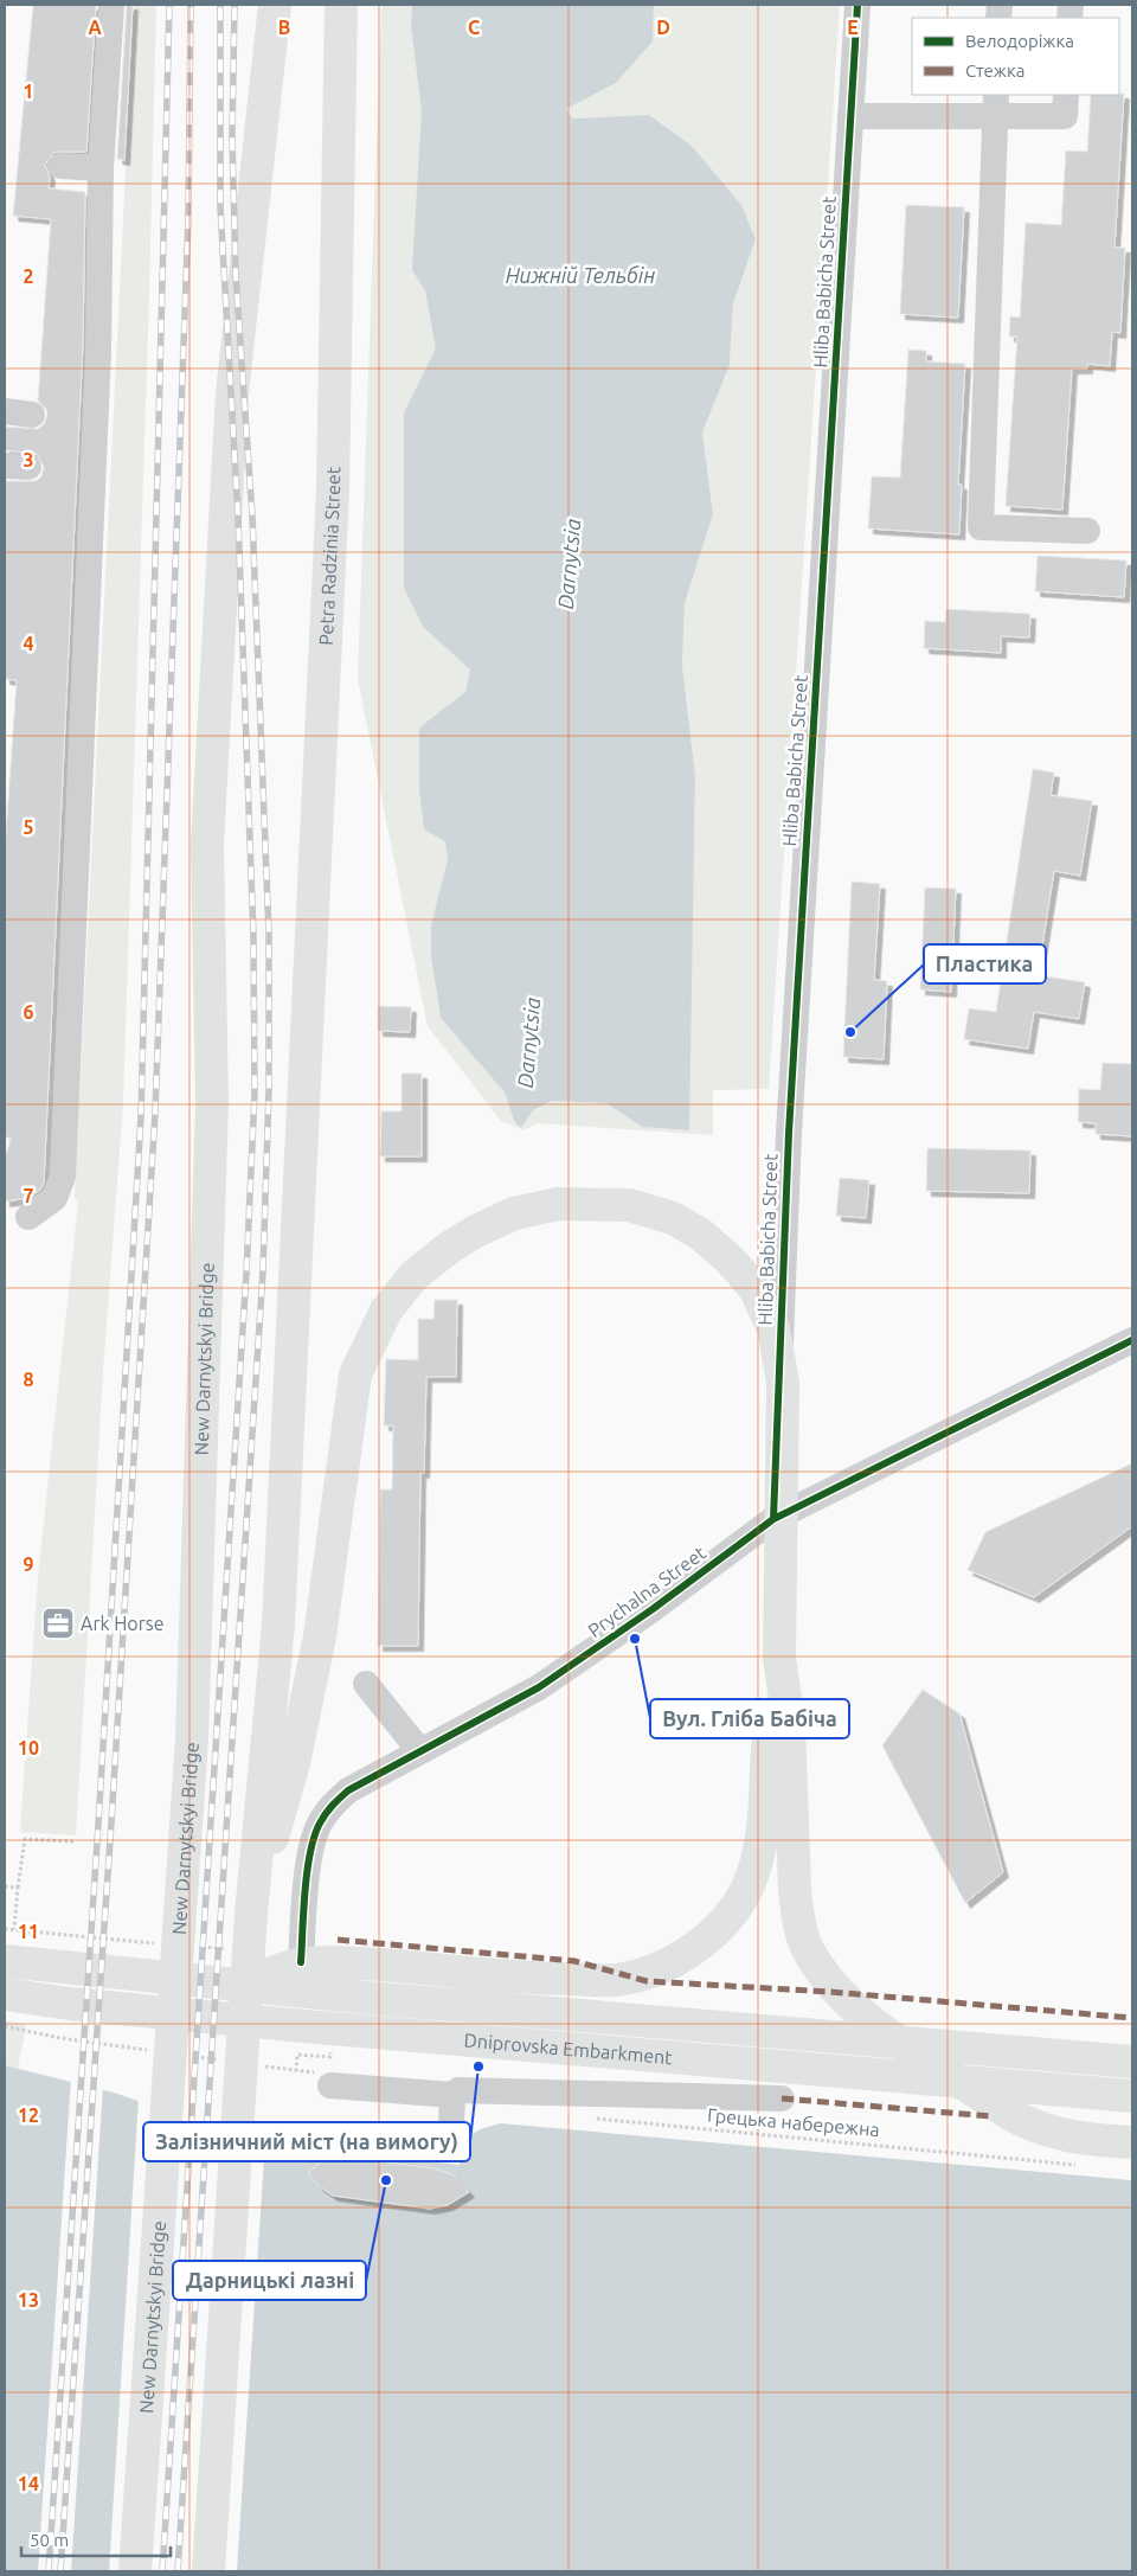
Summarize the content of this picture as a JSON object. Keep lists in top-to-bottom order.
{
  "streets": {
    "main road": ["Petra Radzinia Street", "New Darnytskyi Bridge", "Dniprovska Embarkment"],
    "street": ["Hliba Babicha Street", "Prychalna Street"],
    "path": ["Грецька набережна"]
  },
  "crossings": [
    ["Hliba Babicha Street", "Prychalna Street"]
  ],
  "water": ["Нижній Тельбін", "Darnytsia"],
  "places": {
    "other": [
      "Пластика",
      "Вул. Гліба Бабіча",
      "Залізничний міст (на вимогу)",
      "Дарницькі лазні"
    ],
    "office": ["Ark Horse"]
  },
  "legend": ["Велодоріжка", "Стежка"],
  "scale_bar": "50 m",
  "grid": {
    "columns": [
      "A",
      "B",
      "C",
      "D",
      "E"
    ],
    "rows": [
      "1",
      "2",
      "3",
      "4",
      "5",
      "6",
      "7",
      "8",
      "9",
      "10",
      "11",
      "12",
      "13",
      "14"
    ]
  }
}
